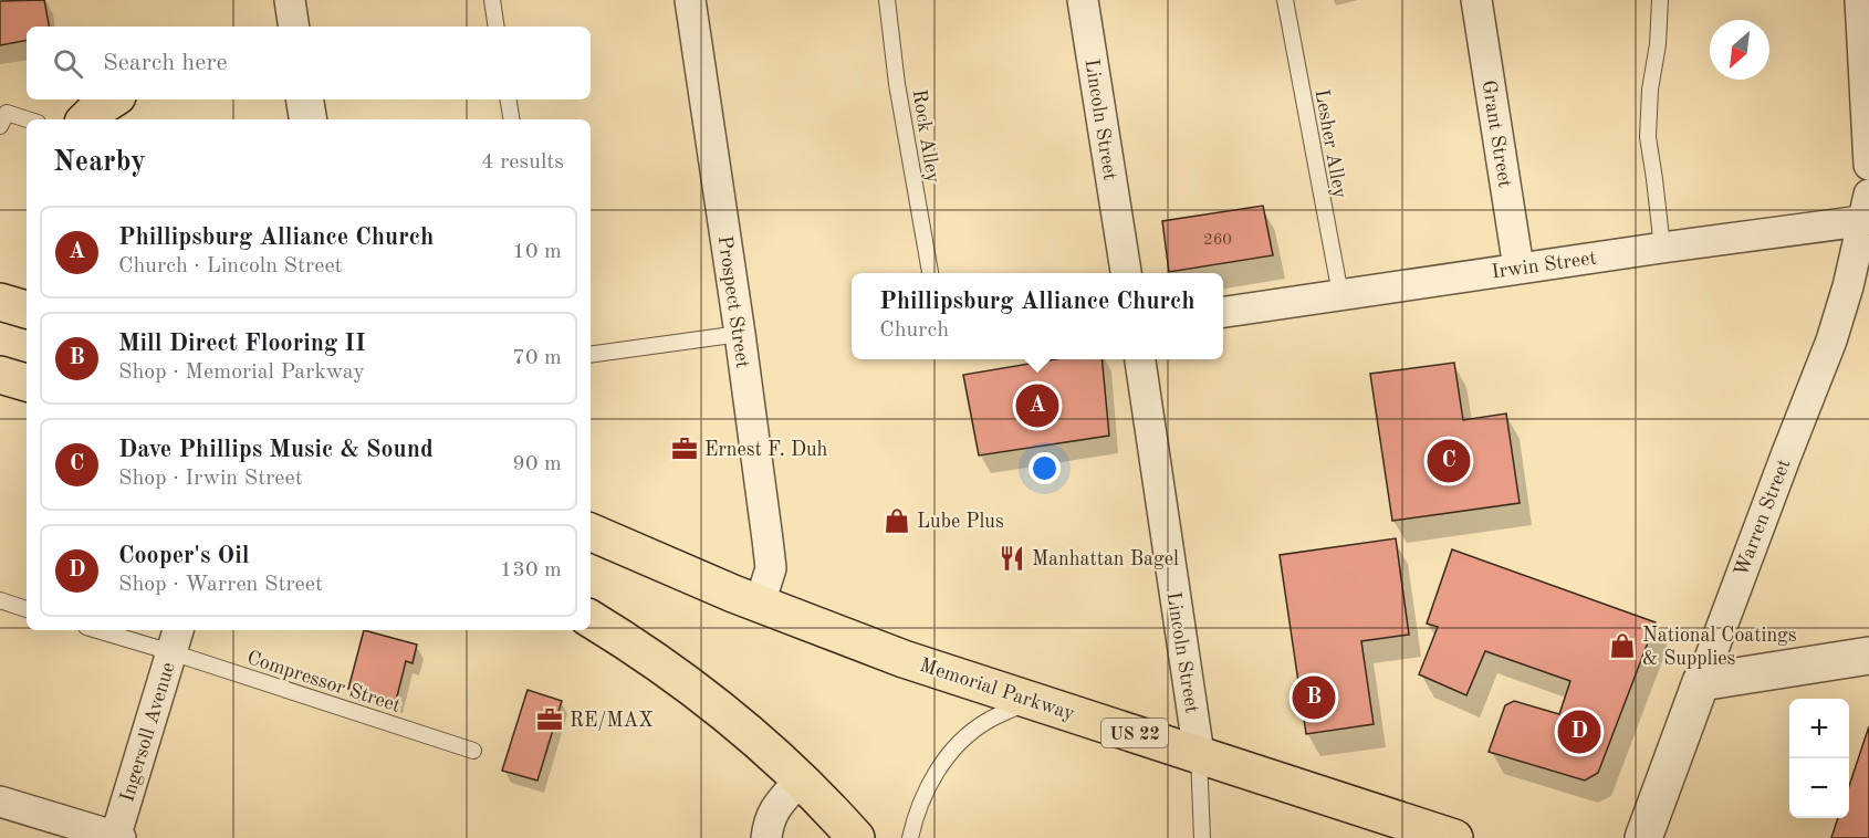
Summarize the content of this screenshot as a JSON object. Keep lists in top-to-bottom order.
{
  "streets": {
    "highway": ["Memorial Parkway", "US 22"],
    "street": [
      "Lincoln Street",
      "Grant Street",
      "Irwin Street",
      "Prospect Street",
      "Warren Street",
      "Ingersoll Avenue"
    ],
    "lane": ["Rock Alley", "Lesher Alley", "Compressor Street"]
  },
  "crossings": [
    ["Lincoln Street", "Memorial Parkway"],
    ["Grant Street", "Irwin Street"],
    ["Lesher Alley", "Irwin Street"],
    ["Irwin Street", "Warren Street"],
    ["Prospect Street", "Memorial Parkway"],
    ["Compressor Street", "Ingersoll Avenue"]
  ],
  "places": {
    "office": ["Ernest F. Duh", "RE/MAX"],
    "shop": ["Lube Plus", "National Coatings & Supplies"],
    "restaurant": ["Manhattan Bagel"]
  },
  "house_numbers": ["260"],
  "north": "bottom left",
  "page": {
    "search": "Search here",
    "heading": ["Nearby", "4 results"],
    "list": [
      {
        "mark": "A",
        "name": "Phillipsburg Alliance Church",
        "note": "Church · Lincoln Street",
        "value": "10 m"
      },
      {
        "mark": "B",
        "name": "Mill Direct Flooring II",
        "note": "Shop · Memorial Parkway",
        "value": "70 m"
      },
      {
        "mark": "C",
        "name": "Dave Phillips Music & Sound",
        "note": "Shop · Irwin Street",
        "value": "90 m"
      },
      {
        "mark": "D",
        "name": "Cooper's Oil",
        "note": "Shop · Warren Street",
        "value": "130 m"
      }
    ],
    "popup": ["Phillipsburg Alliance Church", "Church"],
    "pins": [
      "A",
      "C",
      "B",
      "D"
    ],
    "map_buttons": ["+", "−"]
  }
}
